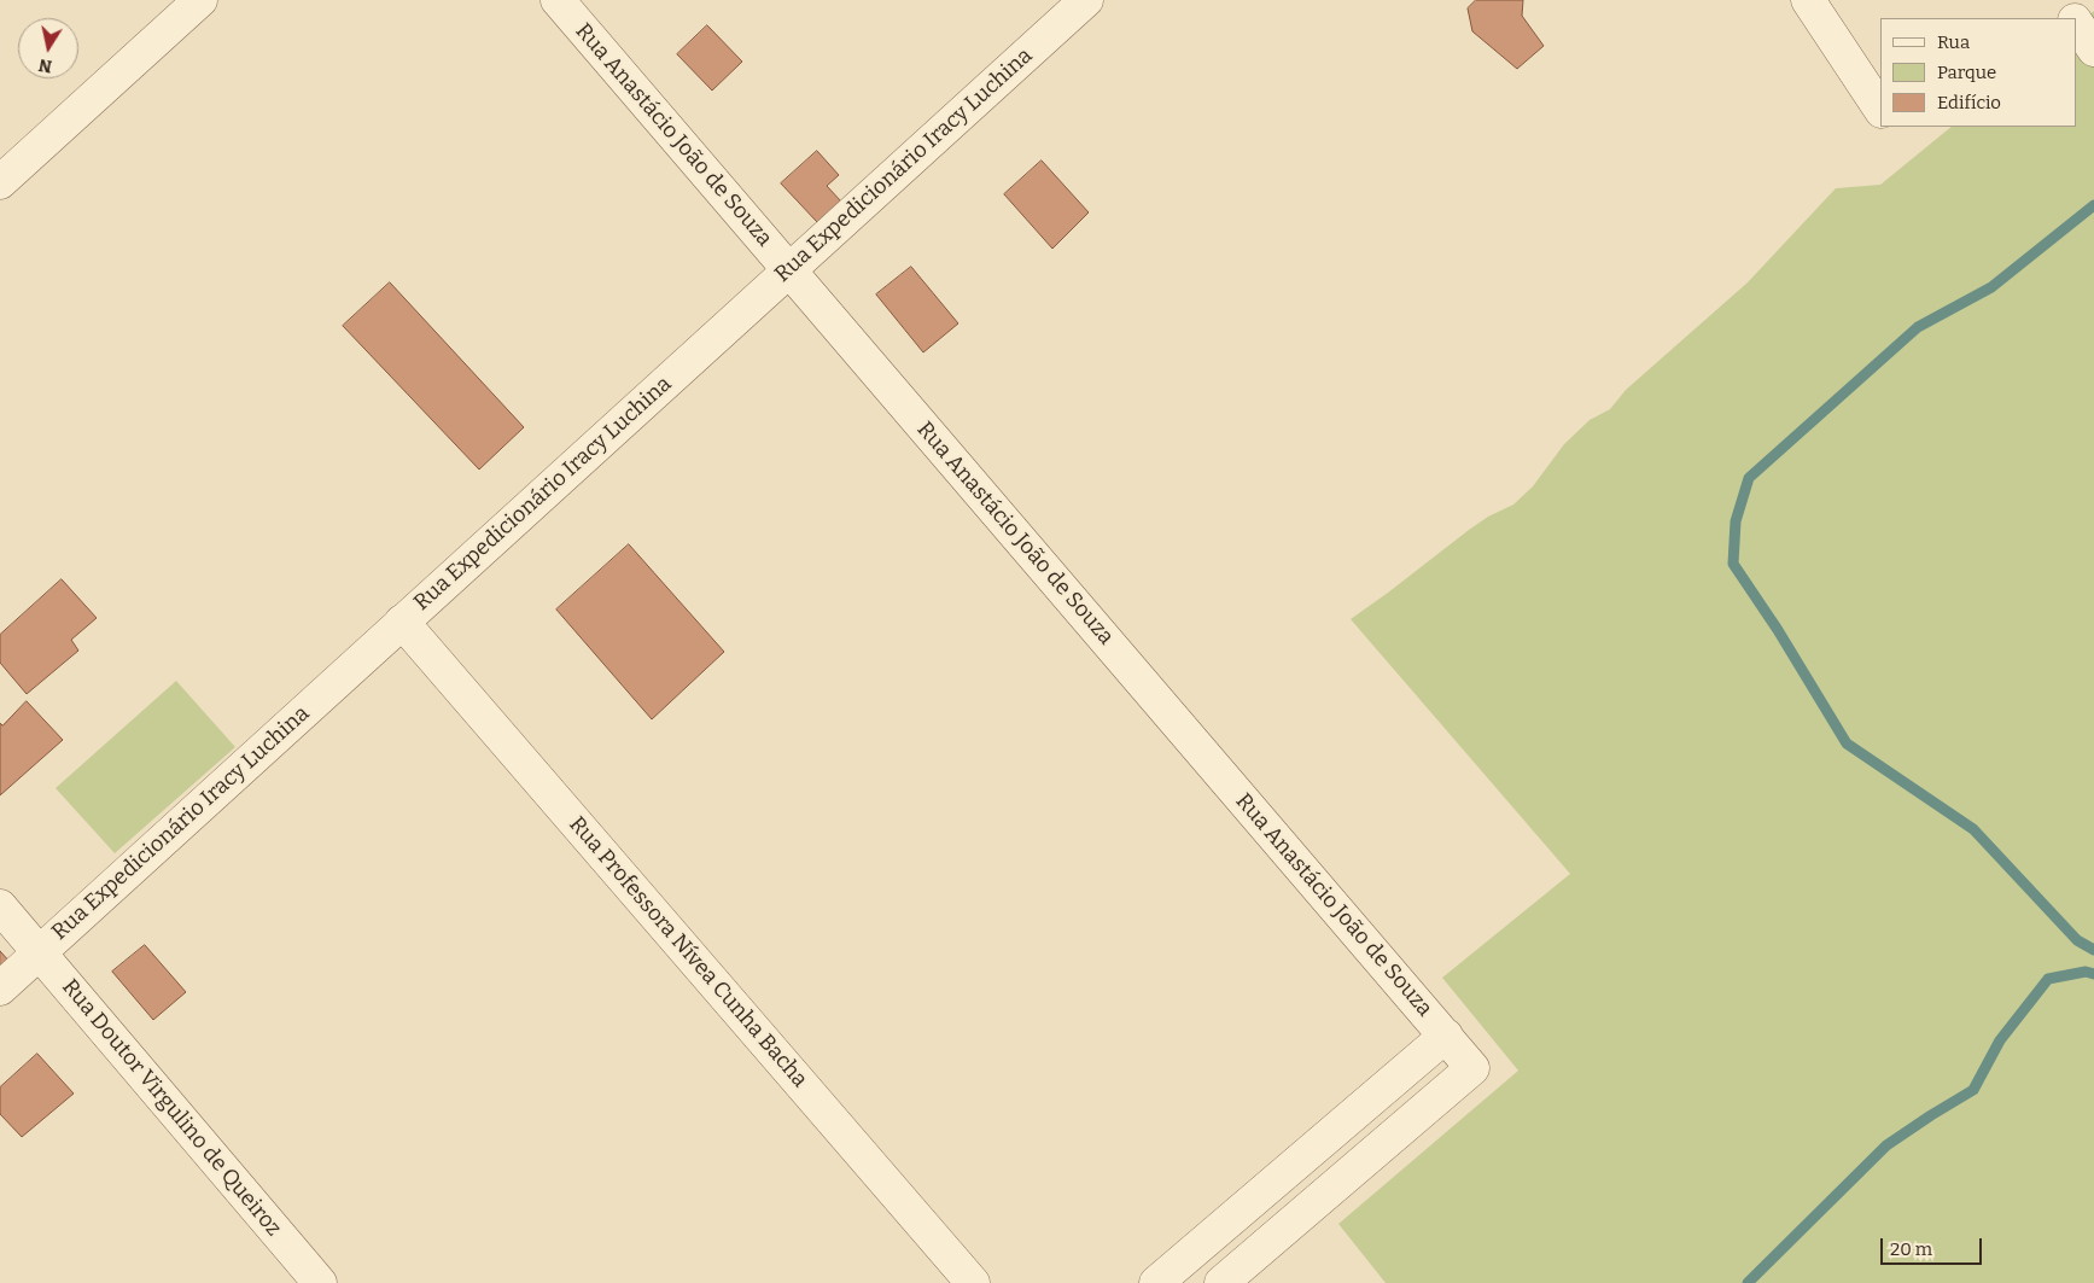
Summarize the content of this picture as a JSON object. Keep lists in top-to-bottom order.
{
  "streets": {
    "street": [
      "Rua Anastácio João de Souza",
      "Rua Expedicionário Iracy Luchina",
      "Rua Professora Nívea Cunha Bacha",
      "Rua Doutor Virgulino de Queiroz"
    ]
  },
  "crossings": [
    ["Rua Anastácio João de Souza", "Rua Expedicionário Iracy Luchina"],
    ["Rua Expedicionário Iracy Luchina", "Rua Professora Nívea Cunha Bacha"],
    ["Rua Expedicionário Iracy Luchina", "Rua Doutor Virgulino de Queiroz"]
  ],
  "legend": ["Rua", "Parque", "Edifício"],
  "scale_bar": "20 m",
  "north": "bottom"
}
